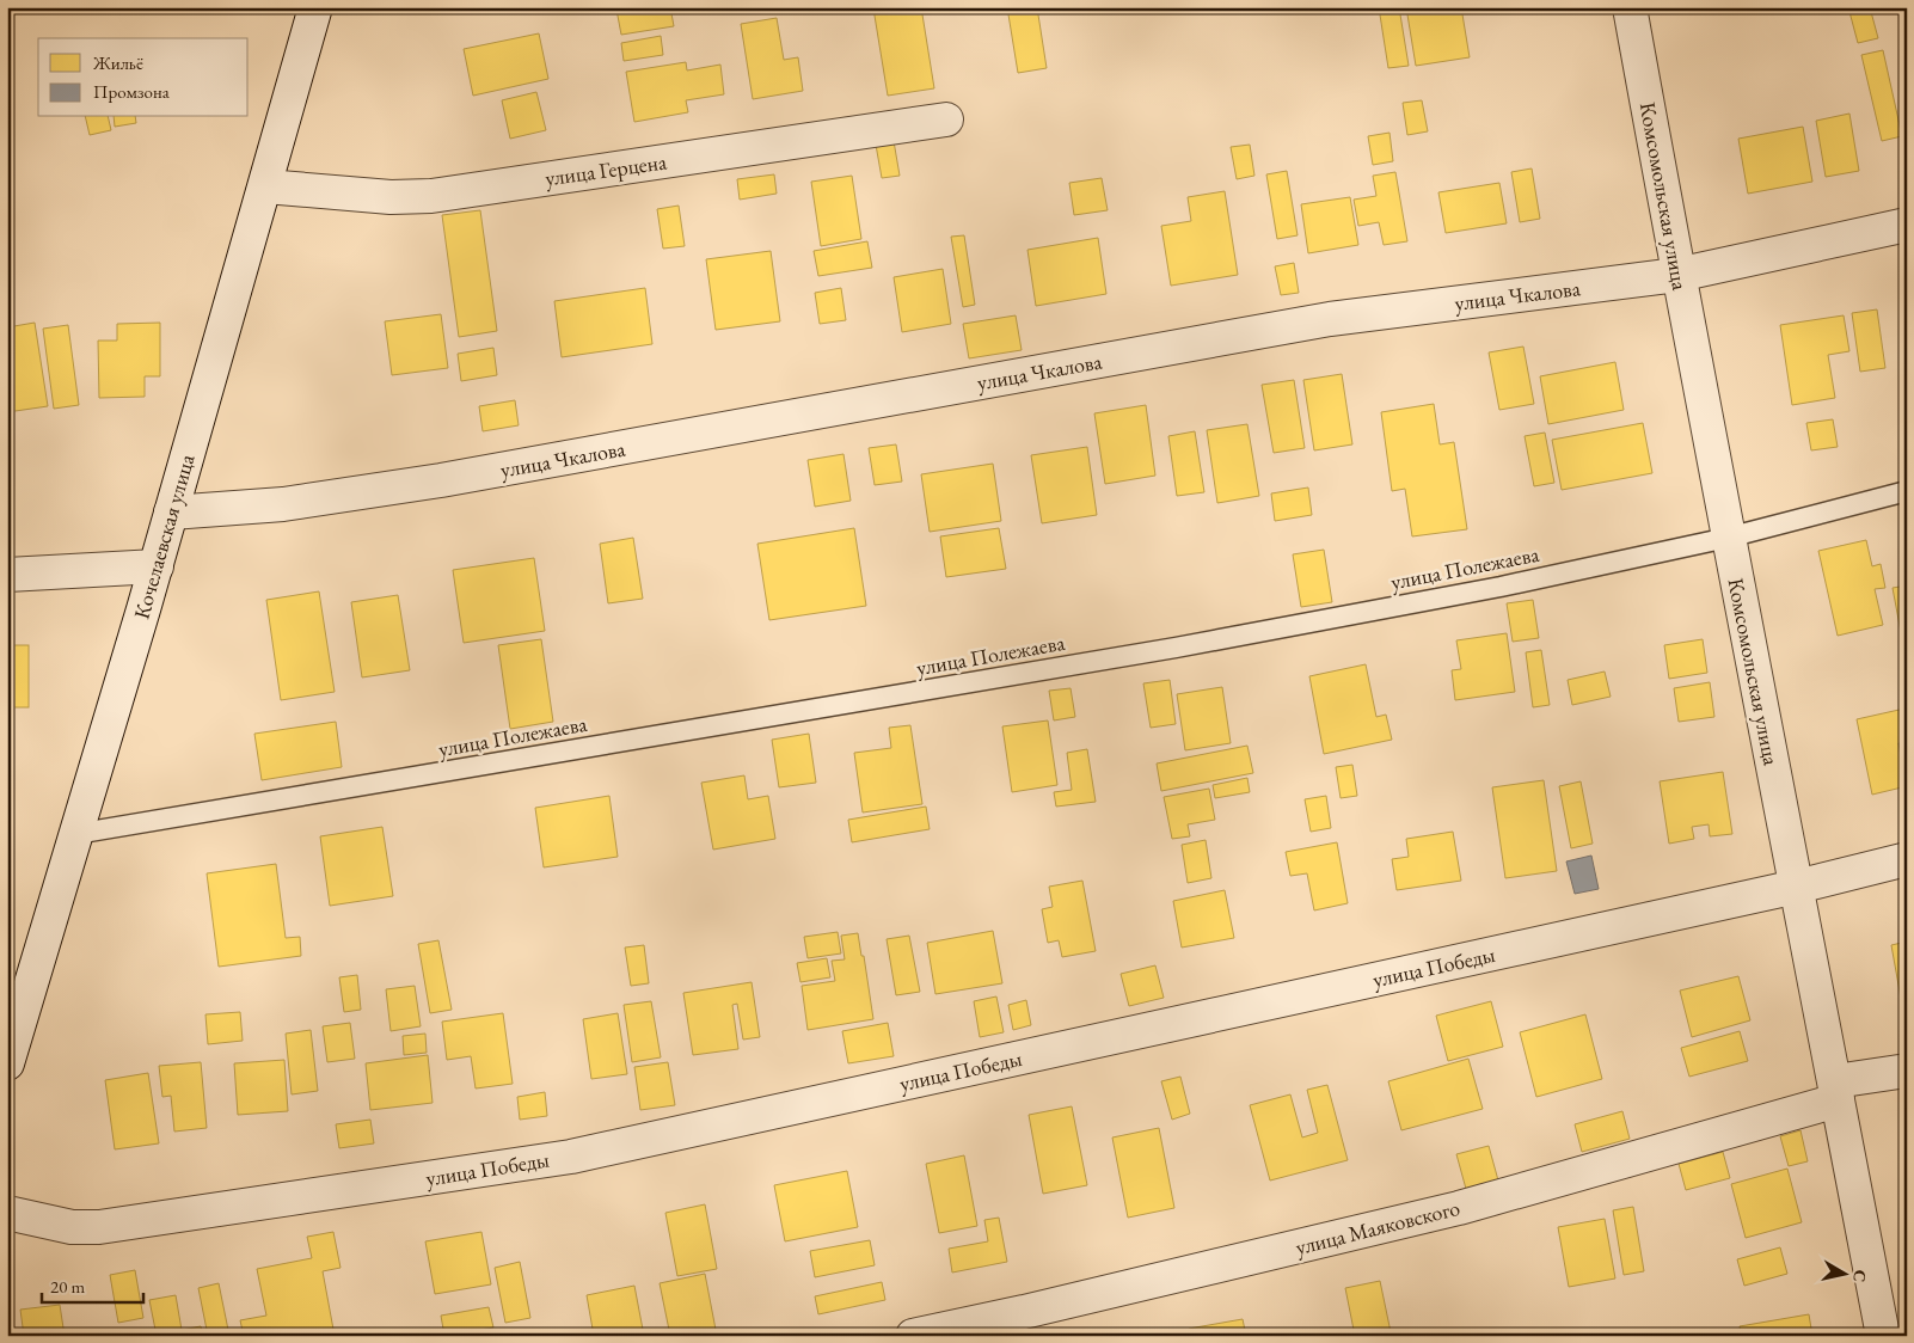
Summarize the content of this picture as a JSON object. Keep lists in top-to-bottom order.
{
  "streets": {
    "street": [
      "улица Герцена",
      "Комсомольская улица",
      "улица Чкалова",
      "Кочелаевская улица",
      "улица Победы",
      "улица Маяковского"
    ],
    "lane": ["улица Полежаева"]
  },
  "crossings": [
    ["улица Герцена", "Кочелаевская улица"],
    ["Комсомольская улица", "улица Чкалова"],
    ["Комсомольская улица", "улица Полежаева"],
    ["Комсомольская улица", "улица Победы"],
    ["Комсомольская улица", "улица Маяковского"],
    ["улица Чкалова", "Кочелаевская улица"],
    ["Кочелаевская улица", "улица Полежаева"]
  ],
  "legend": ["Жильё", "Промзона"],
  "scale_bar": "20 m",
  "north": "right"
}
